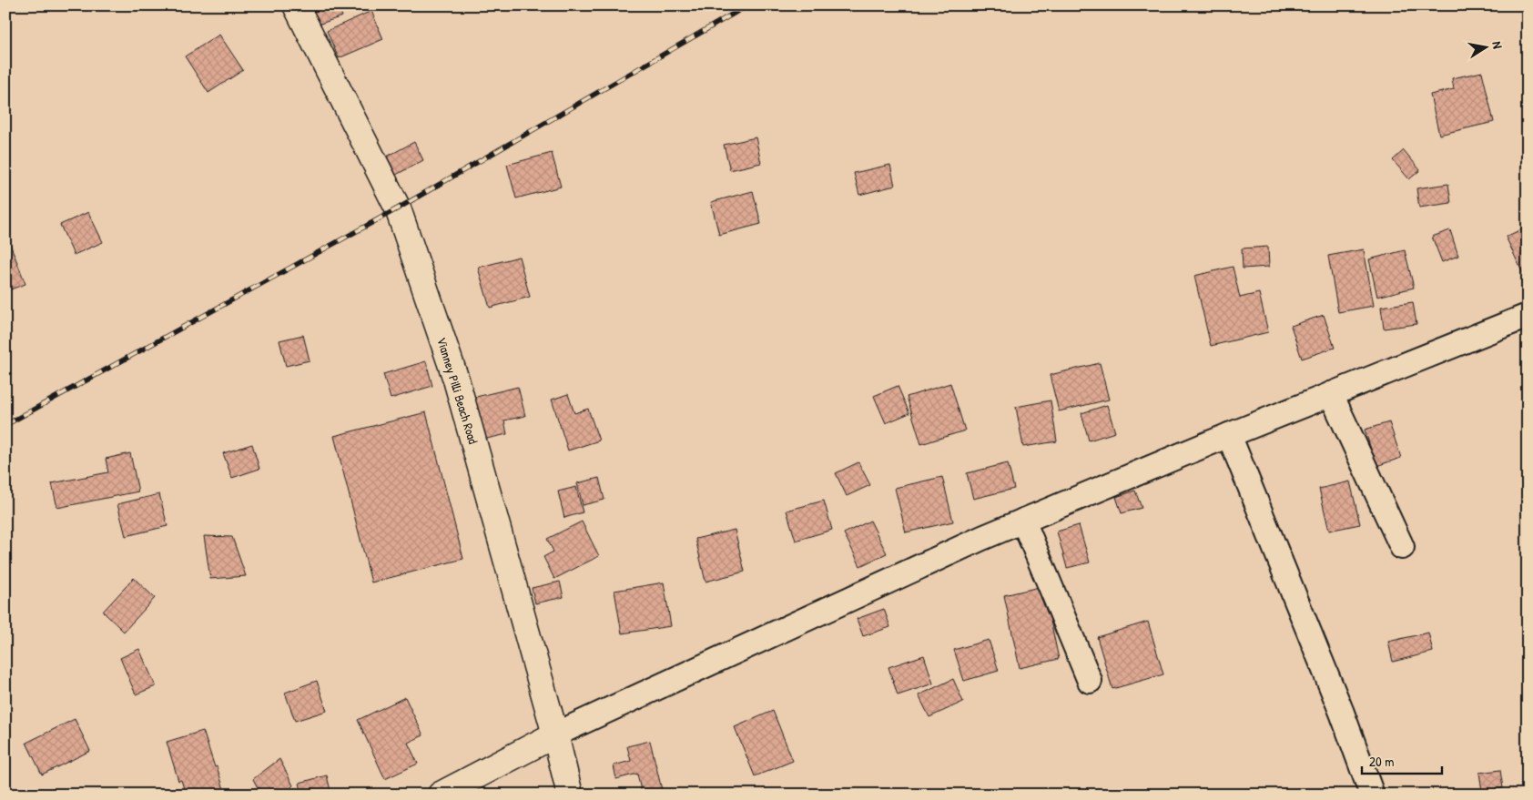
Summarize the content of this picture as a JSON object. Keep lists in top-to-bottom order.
{
  "streets": {
    "street": ["Vianney Pilli Beach Road"]
  },
  "scale_bar": "20 m",
  "north": "right"
}
